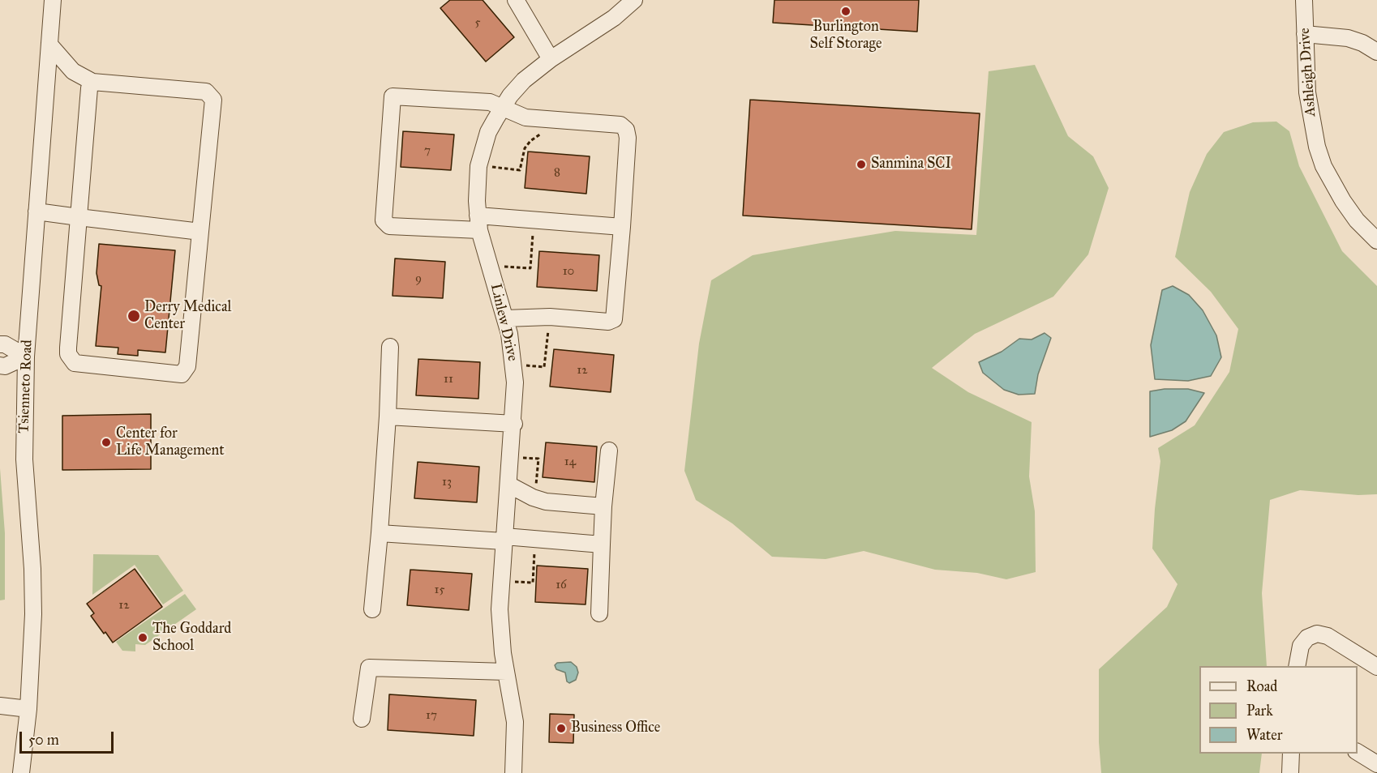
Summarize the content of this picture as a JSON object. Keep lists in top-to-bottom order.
{
  "streets": {
    "street": ["Ashleigh Drive", "Linlew Drive", "Tsienneto Road"]
  },
  "places": [
    "Burlington Self Storage",
    "Sanmina SCI",
    "Derry Medical Center",
    "Center for Life Management",
    "The Goddard School",
    "Business Office"
  ],
  "house_numbers": [
    "5",
    "7",
    "8",
    "10",
    "9",
    "12",
    "11",
    "14",
    "13",
    "16",
    "15",
    "12",
    "17"
  ],
  "legend": ["Road", "Park", "Water"],
  "scale_bar": "50 m"
}
